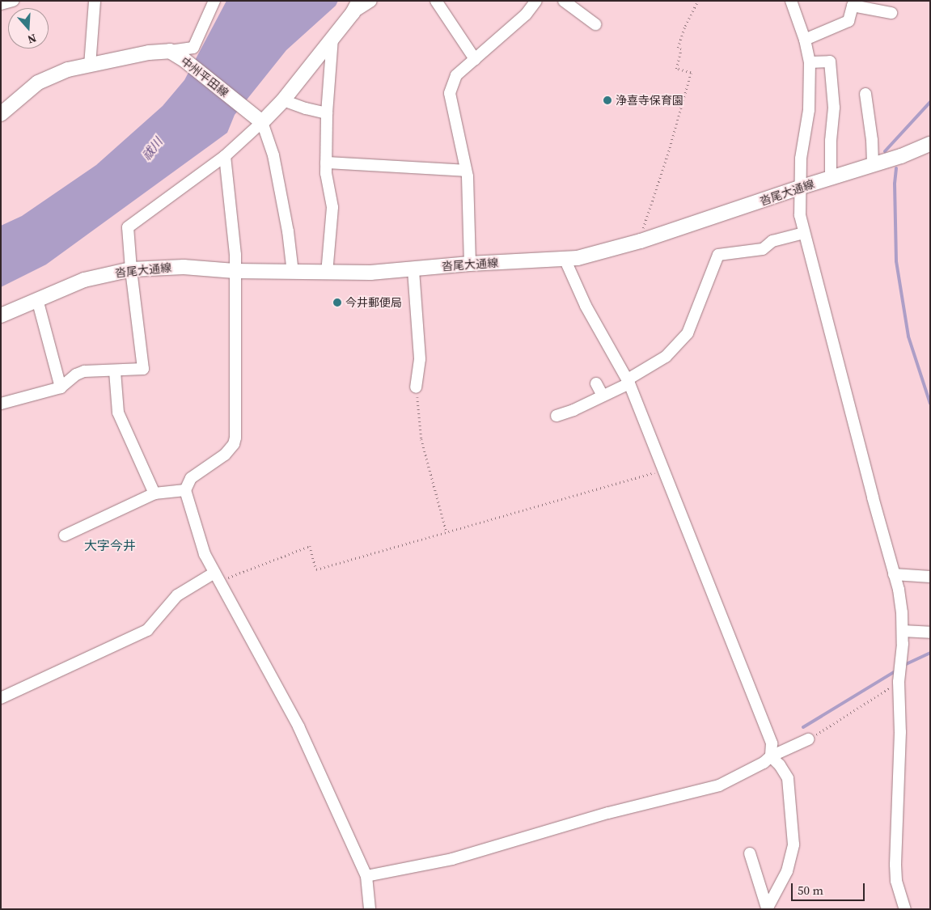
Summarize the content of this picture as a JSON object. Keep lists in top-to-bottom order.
{
  "streets": {
    "main road": ["中州平田線", "沓尾大通線"]
  },
  "districts": ["大字今井"],
  "water": ["祓川"],
  "places": ["浄喜寺保育園", "今井郵便局"],
  "scale_bar": "50 m",
  "north": "bottom"
}
